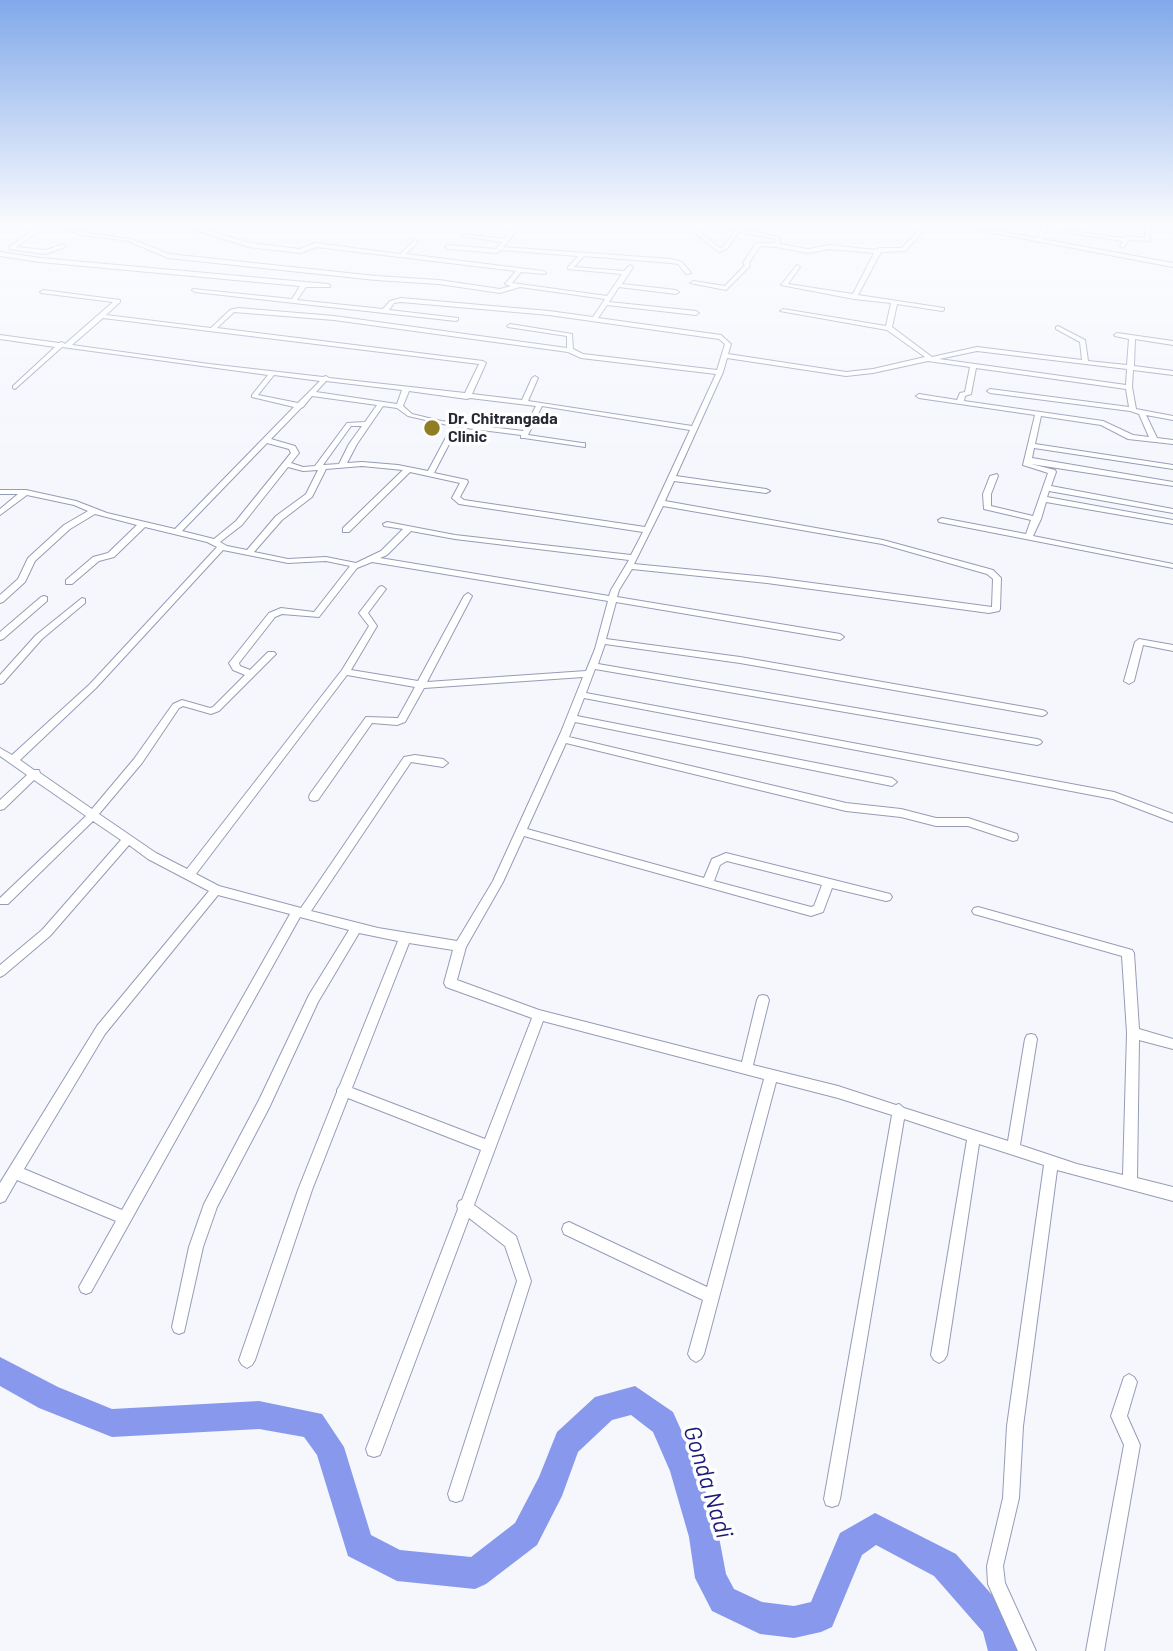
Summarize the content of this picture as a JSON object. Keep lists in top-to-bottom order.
{
  "water": ["Gonda Nadi"],
  "places": ["Dr. Chitrangada Clinic"]
}
